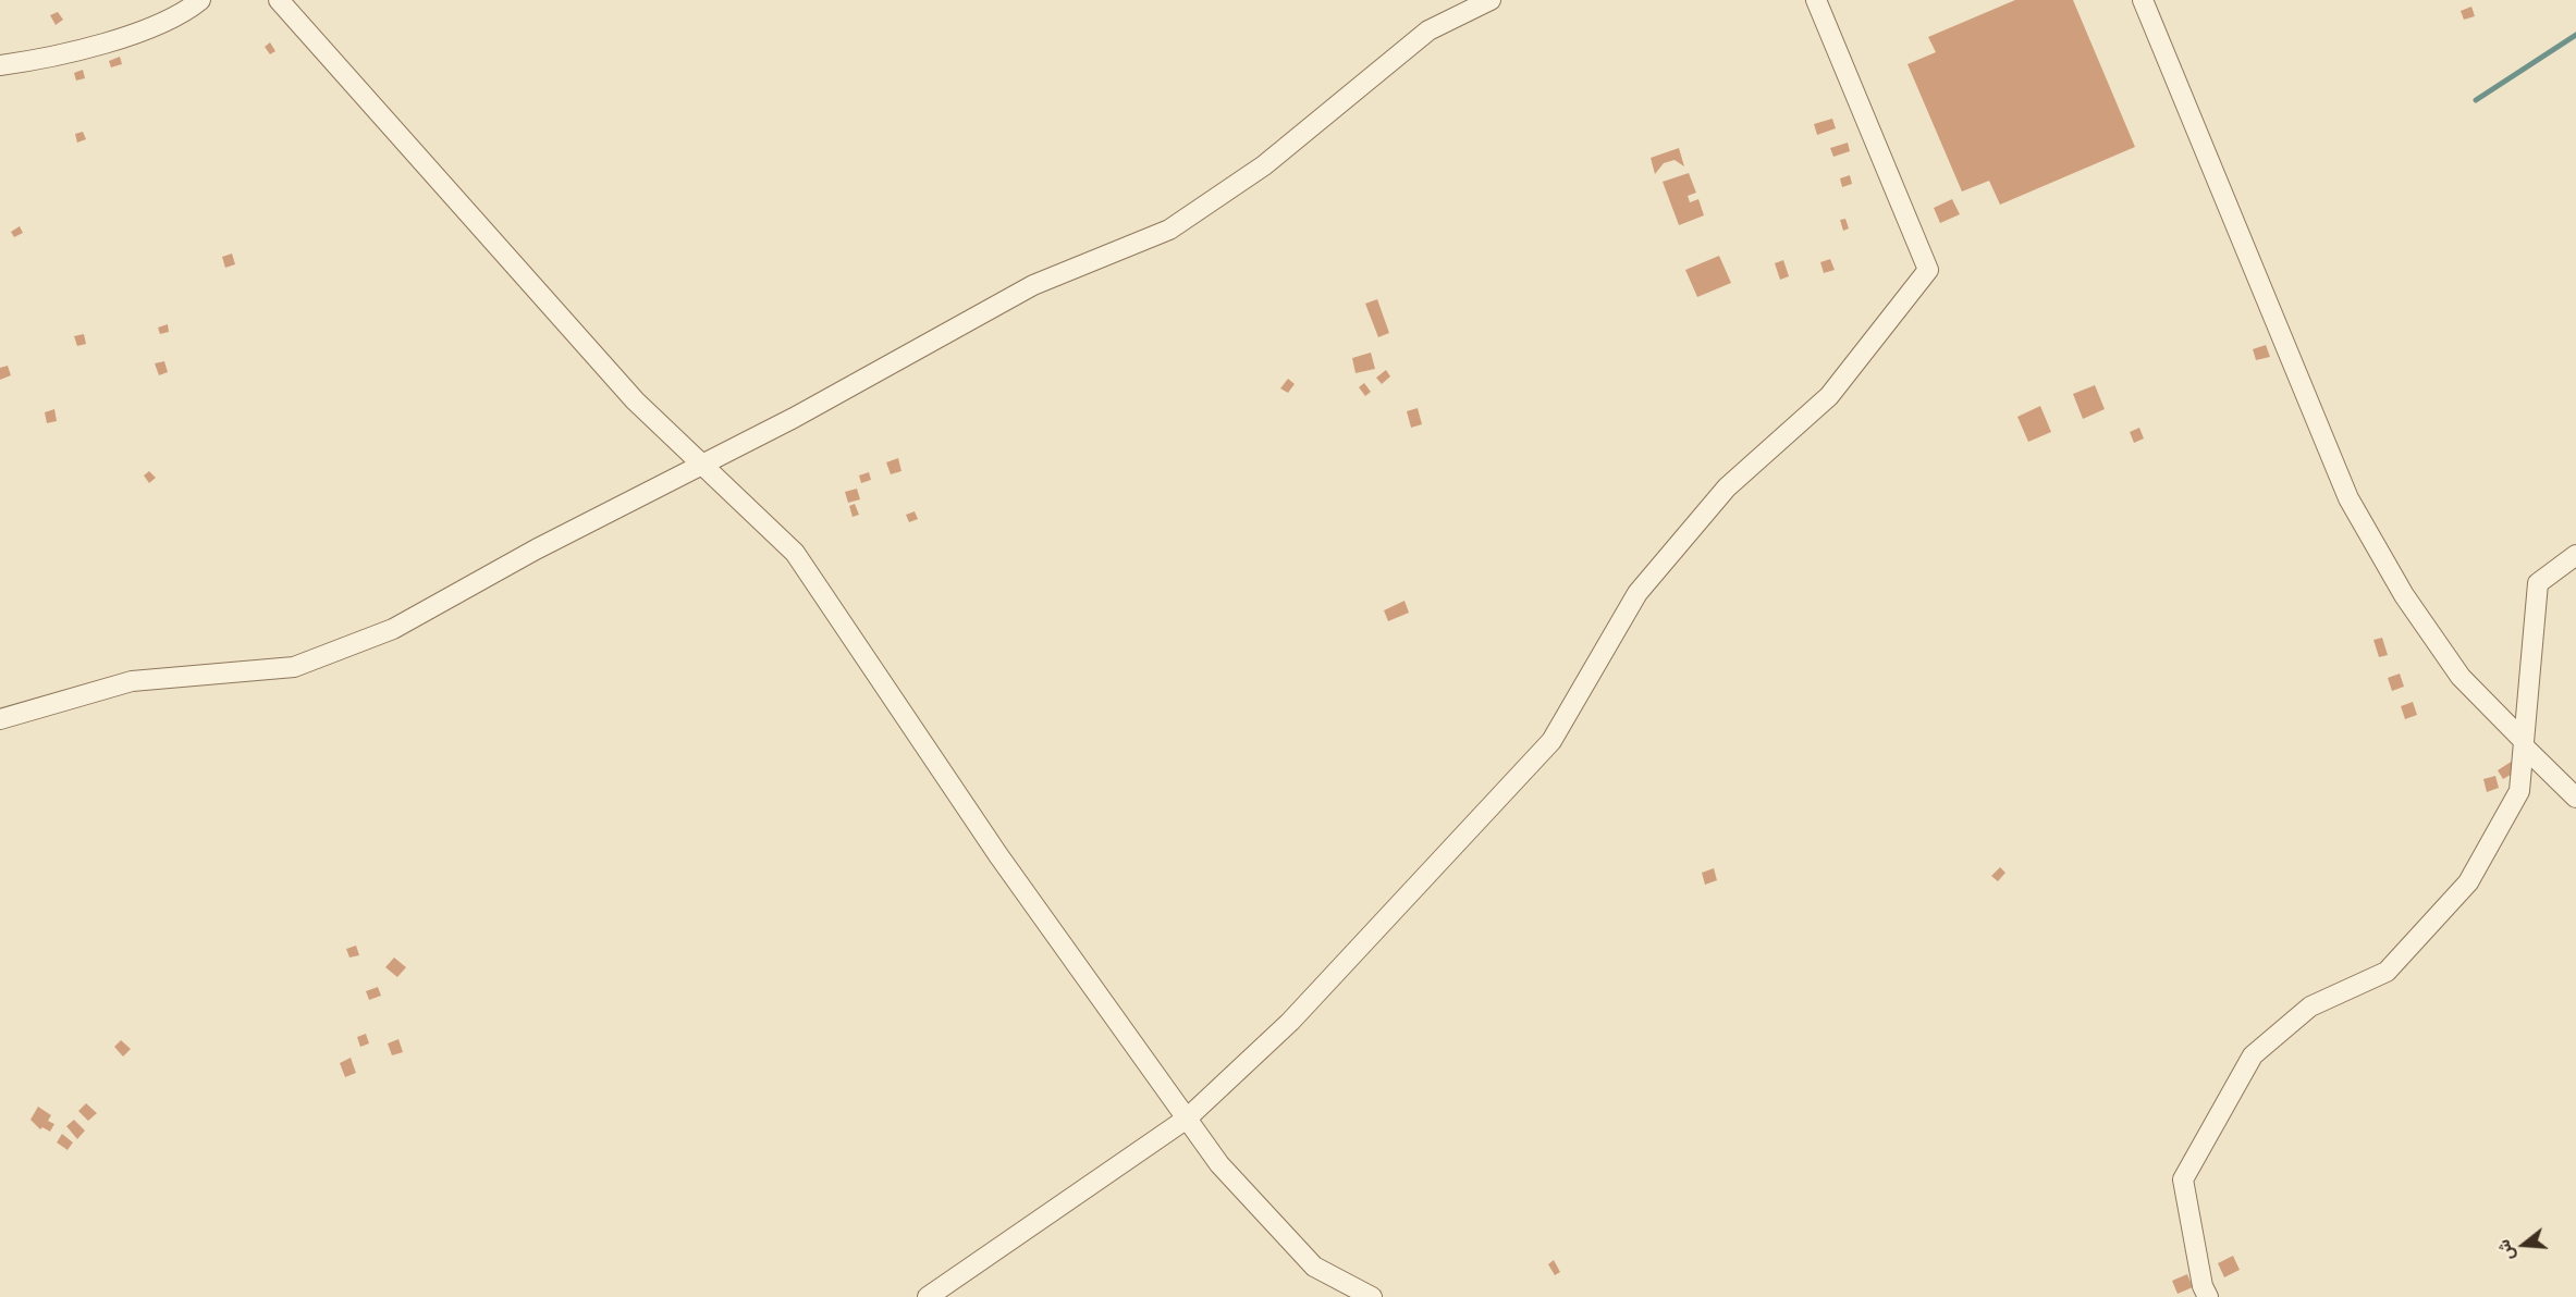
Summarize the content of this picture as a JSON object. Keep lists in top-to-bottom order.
{
  "north": "left"
}
